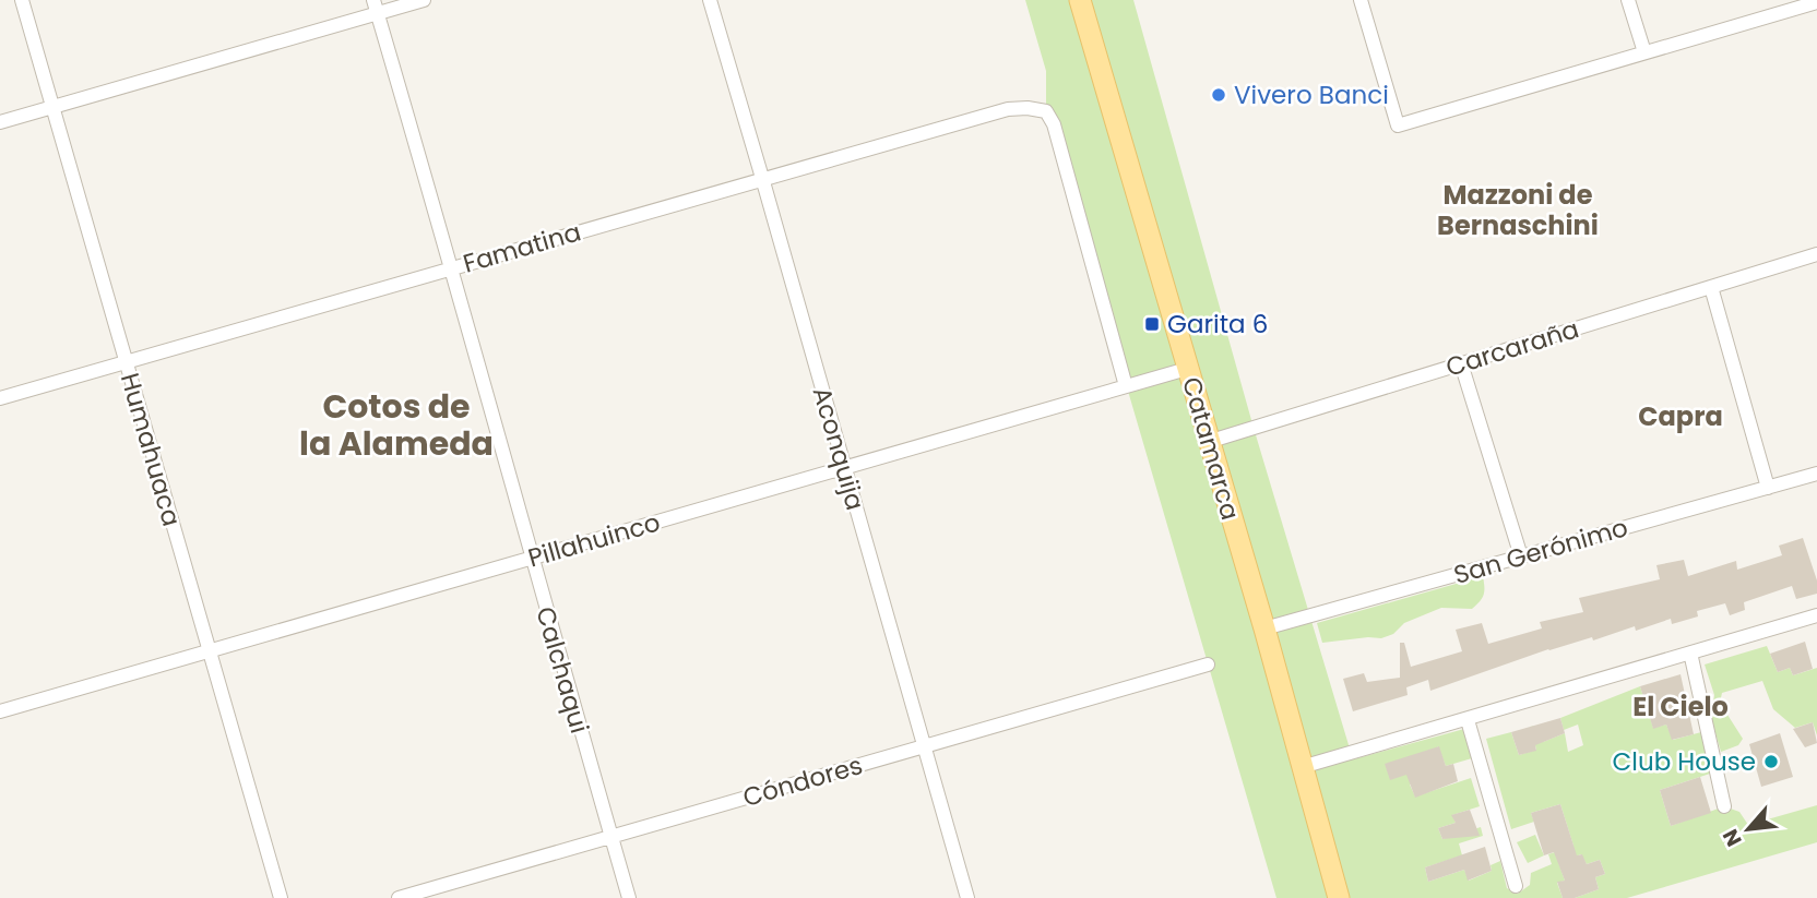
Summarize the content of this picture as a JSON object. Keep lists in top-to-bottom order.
{
  "streets": {
    "main road": ["Catamarca"],
    "street": [
      "Famatina",
      "Carcaraña",
      "Aconquija",
      "Humahuaca",
      "Pillahuinco",
      "San Gerónimo",
      "Calchaqui",
      "Cóndores"
    ]
  },
  "crossings": [
    ["Famatina", "Aconquija"],
    ["Famatina", "Humahuaca"],
    ["Famatina", "Pillahuinco"],
    ["Famatina", "Calchaqui"],
    ["Carcaraña", "Catamarca"],
    ["Aconquija", "Pillahuinco"],
    ["Aconquija", "Cóndores"],
    ["Catamarca", "Pillahuinco"],
    ["Catamarca", "San Gerónimo"],
    ["Humahuaca", "Pillahuinco"],
    ["Pillahuinco", "Calchaqui"],
    ["Calchaqui", "Cóndores"]
  ],
  "districts": [
    "Mazzoni de Bernaschini",
    "Cotos de la Alameda",
    "Capra",
    "El Cielo"
  ],
  "places": {
    "other": ["Vivero Banci", "Club House"],
    "transit": ["Garita 6"]
  },
  "north": "bottom left"
}
